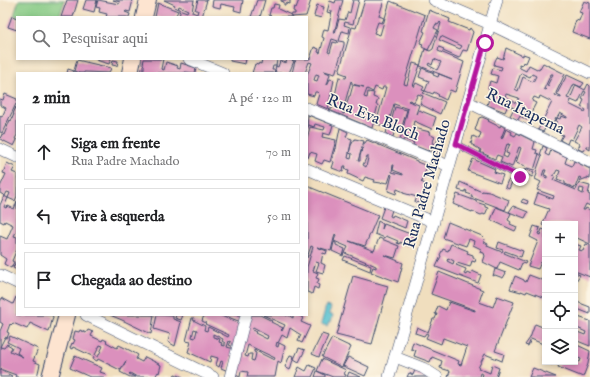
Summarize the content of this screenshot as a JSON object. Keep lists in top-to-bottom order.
{
  "streets": {
    "street": ["Rua Itapema", "Rua Eva Bloch", "Rua Padre Machado"]
  },
  "crossings": [
    ["Rua Itapema", "Rua Padre Machado"],
    ["Rua Eva Bloch", "Rua Padre Machado"]
  ],
  "page": {
    "search": "Pesquisar aqui",
    "heading": ["2 min", "A pé · 120 m"],
    "list": [
      ["Siga em frente", "Rua Padre Machado", "70 m"],
      ["Vire à esquerda", "50 m"],
      "Chegada ao destino"
    ],
    "map_buttons": ["+", "−"]
  }
}
